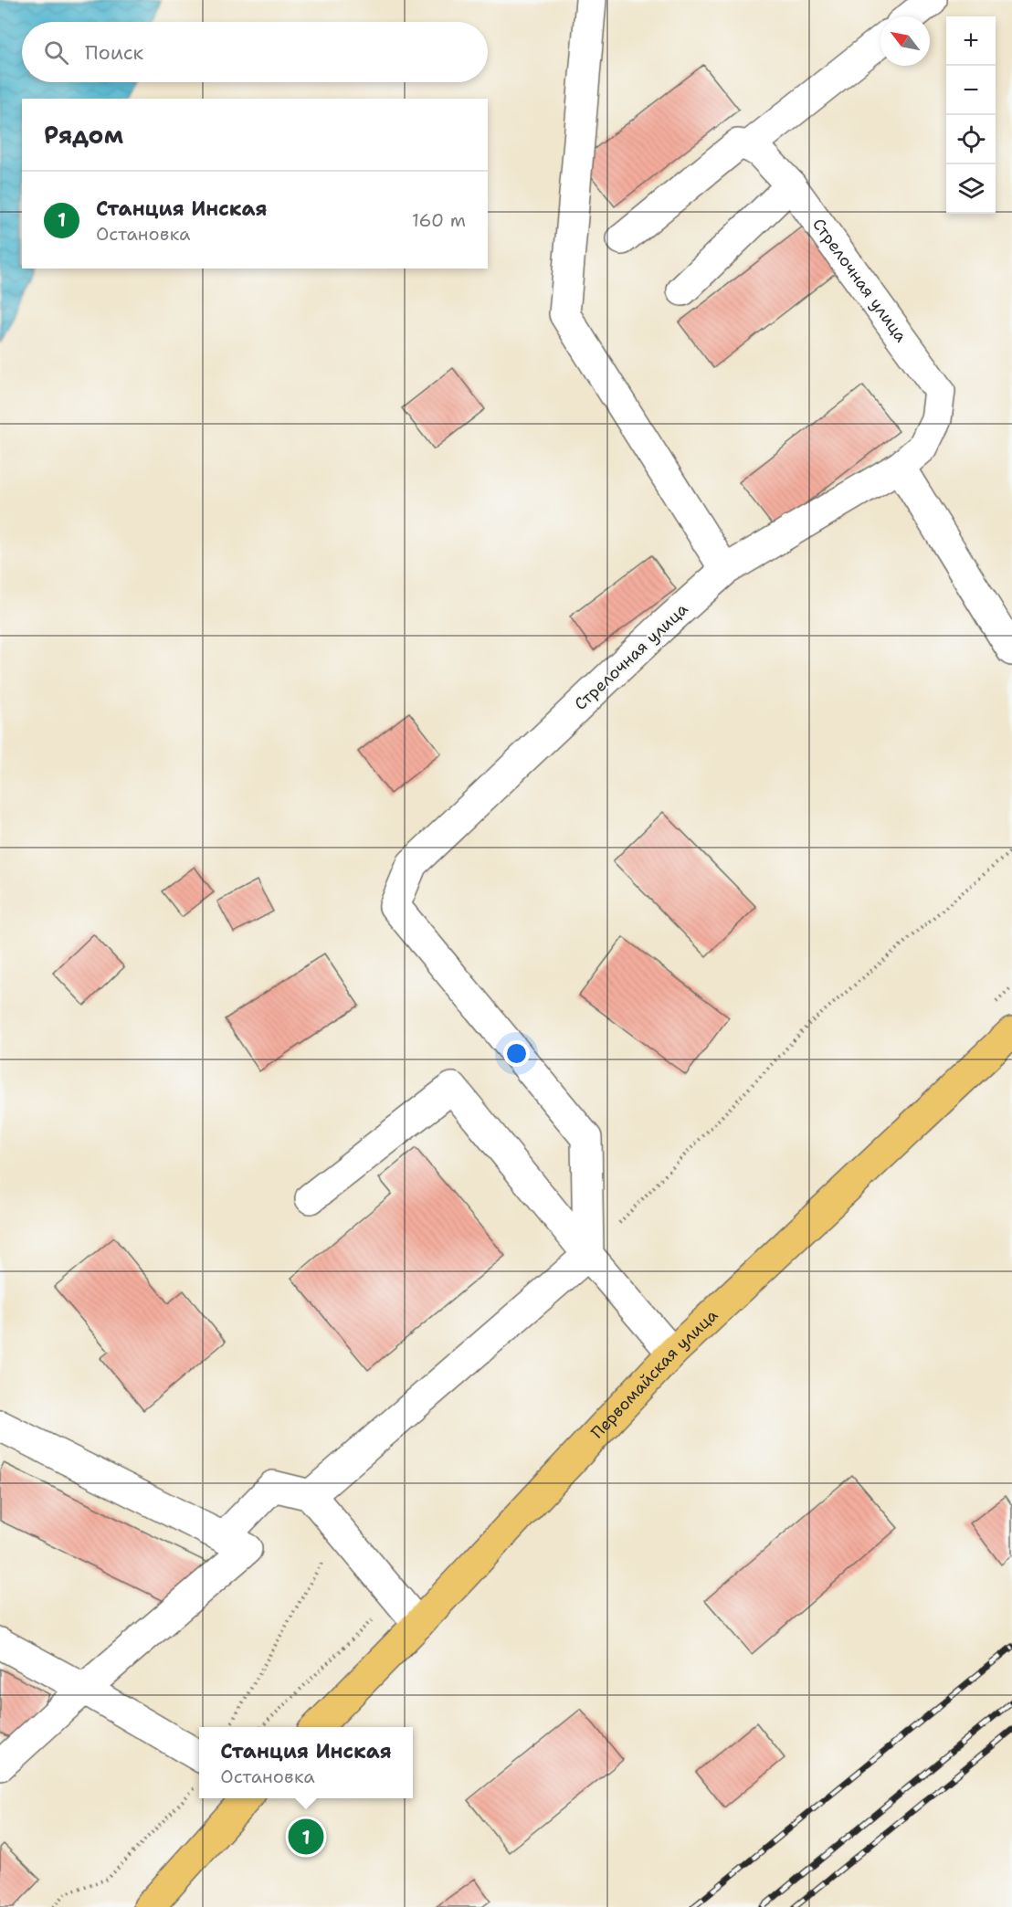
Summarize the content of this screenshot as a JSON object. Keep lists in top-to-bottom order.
{
  "streets": {
    "main road": ["Первомайская улица"],
    "street": ["Стрелочная улица"]
  },
  "north": "top left",
  "page": {
    "map_buttons": ["+", "−"],
    "search": "Поиск",
    "heading": "Рядом",
    "list": [
      {
        "mark": "1",
        "name": "Станция Инская",
        "note": "Остановка",
        "value": "160 m"
      }
    ],
    "popup": ["Станция Инская", "Остановка"],
    "pins": "1"
  }
}
